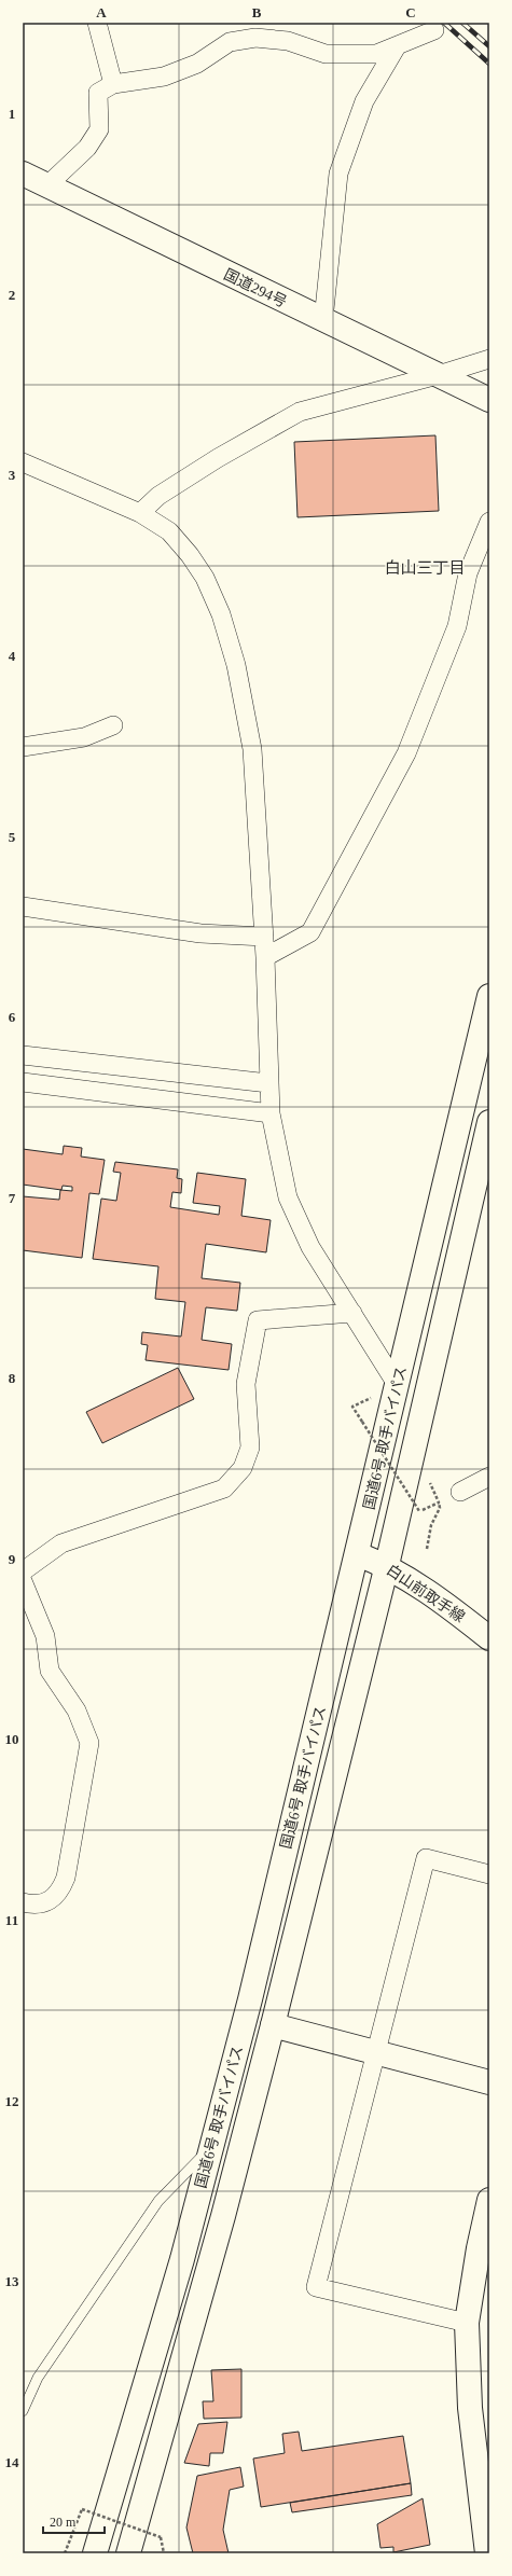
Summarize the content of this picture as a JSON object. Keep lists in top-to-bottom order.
{
  "streets": {
    "main road": ["国道294号", "国道6号 取手バイパス", "白山前取手線"]
  },
  "crossings": [
    ["国道6号 取手バイパス", "白山前取手線"]
  ],
  "districts": ["白山三丁目"],
  "scale_bar": "20 m",
  "grid": {
    "columns": ["A", "B", "C"],
    "rows": [
      "1",
      "2",
      "3",
      "4",
      "5",
      "6",
      "7",
      "8",
      "9",
      "10",
      "11",
      "12",
      "13",
      "14"
    ]
  }
}
